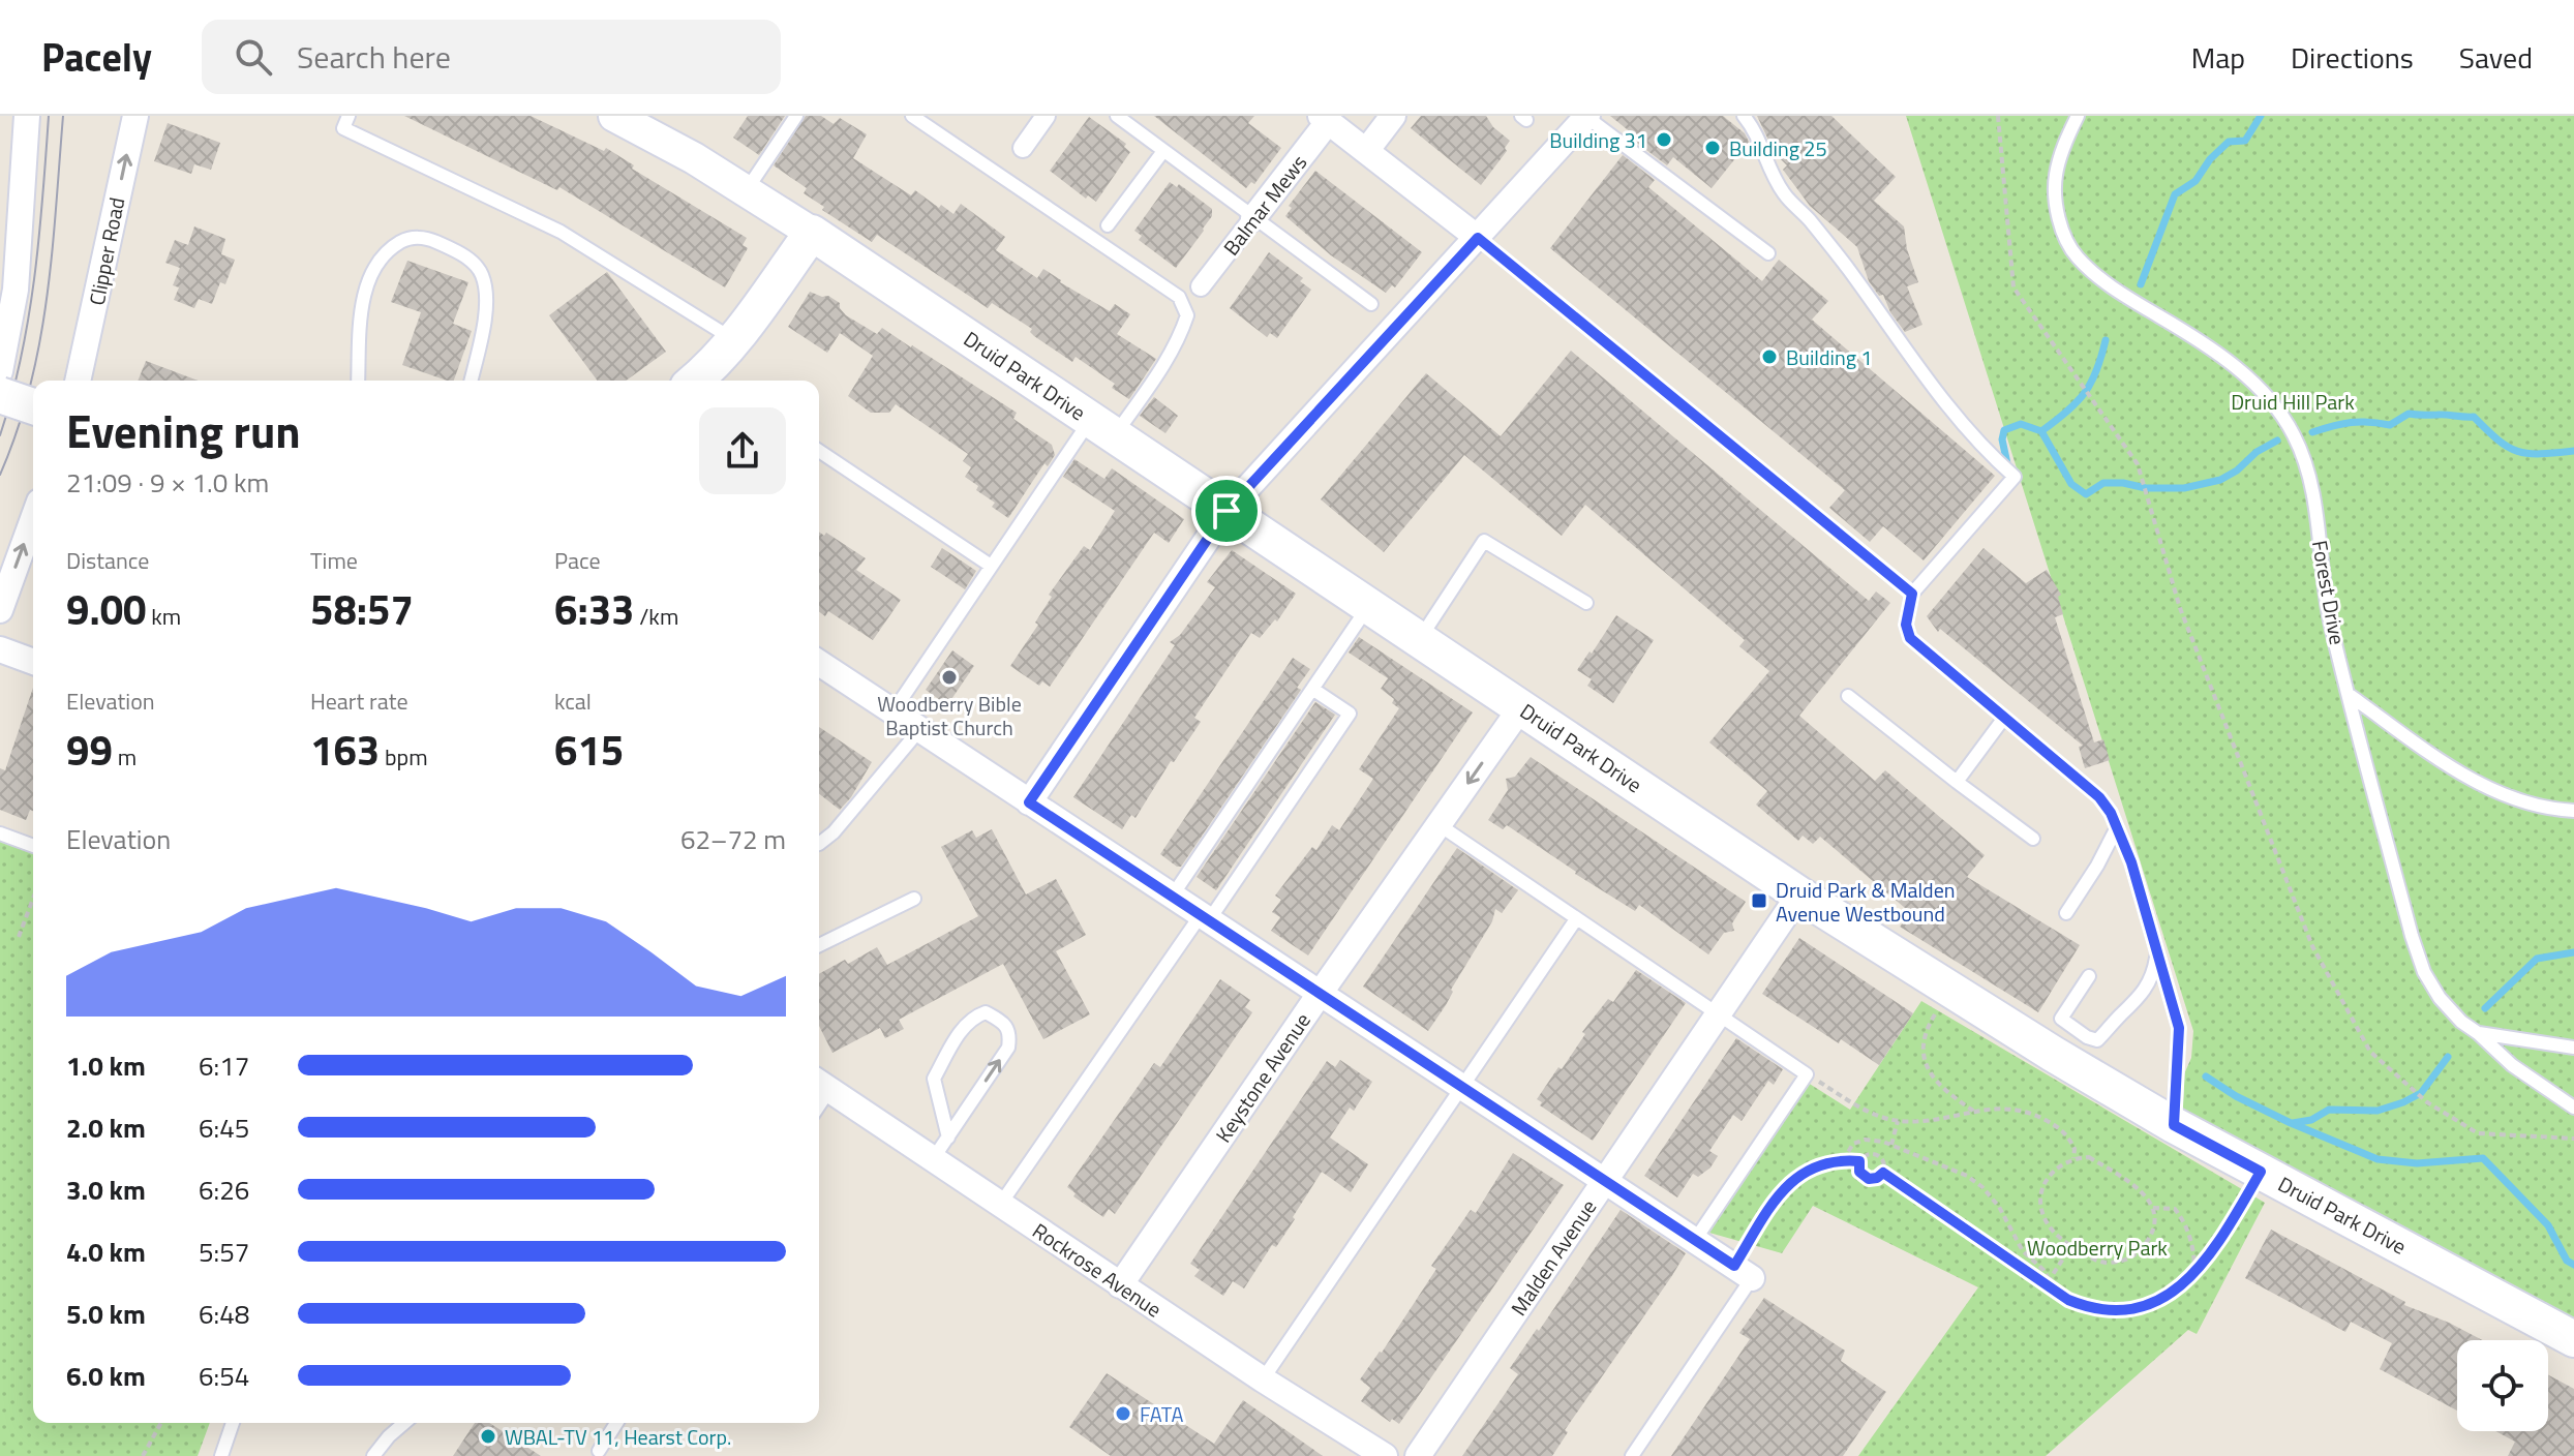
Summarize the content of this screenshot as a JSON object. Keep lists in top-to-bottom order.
{
  "streets": {
    "main road": ["Druid Park Drive"],
    "street": [
      "Balmar Mews",
      "Clipper Road",
      "Keystone Avenue",
      "Malden Avenue",
      "Rockrose Avenue"
    ],
    "lane": ["Forest Drive"]
  },
  "crossings": [
    ["Druid Park Drive", "Keystone Avenue"],
    ["Druid Park Drive", "Malden Avenue"],
    ["Keystone Avenue", "Rockrose Avenue"]
  ],
  "parks": ["Druid Hill Park", "Woodberry Park"],
  "places": {
    "other": [
      "Building 31",
      "Building 25",
      "Building 1",
      "Woodberry Bible Baptist Church",
      "FATA",
      "WBAL-TV 11, Hearst Corp."
    ],
    "transit": ["Druid Park & Malden Avenue Westbound"]
  },
  "page": {
    "header": "Pacely",
    "search": "Search here",
    "nav": ["Map", "Directions", "Saved"],
    "heading": ["Evening run", "21:09 · 9 × 1.0 km"],
    "stats": [
      ["Distance", "9.00 km"],
      ["Time", "58:57"],
      ["Pace", "6:33 /km"],
      ["Elevation", "99 m"],
      ["Heart rate", "163 bpm"],
      ["kcal", "615"]
    ],
    "chart": ["Elevation", "62–72 m"],
    "list": [
      {
        "name": "1.0 km",
        "note": "6:17"
      },
      {
        "name": "2.0 km",
        "note": "6:45"
      },
      {
        "name": "3.0 km",
        "note": "6:26"
      },
      {
        "name": "4.0 km",
        "note": "5:57"
      },
      {
        "name": "5.0 km",
        "note": "6:48"
      },
      {
        "name": "6.0 km",
        "note": "6:54"
      }
    ]
  }
}
